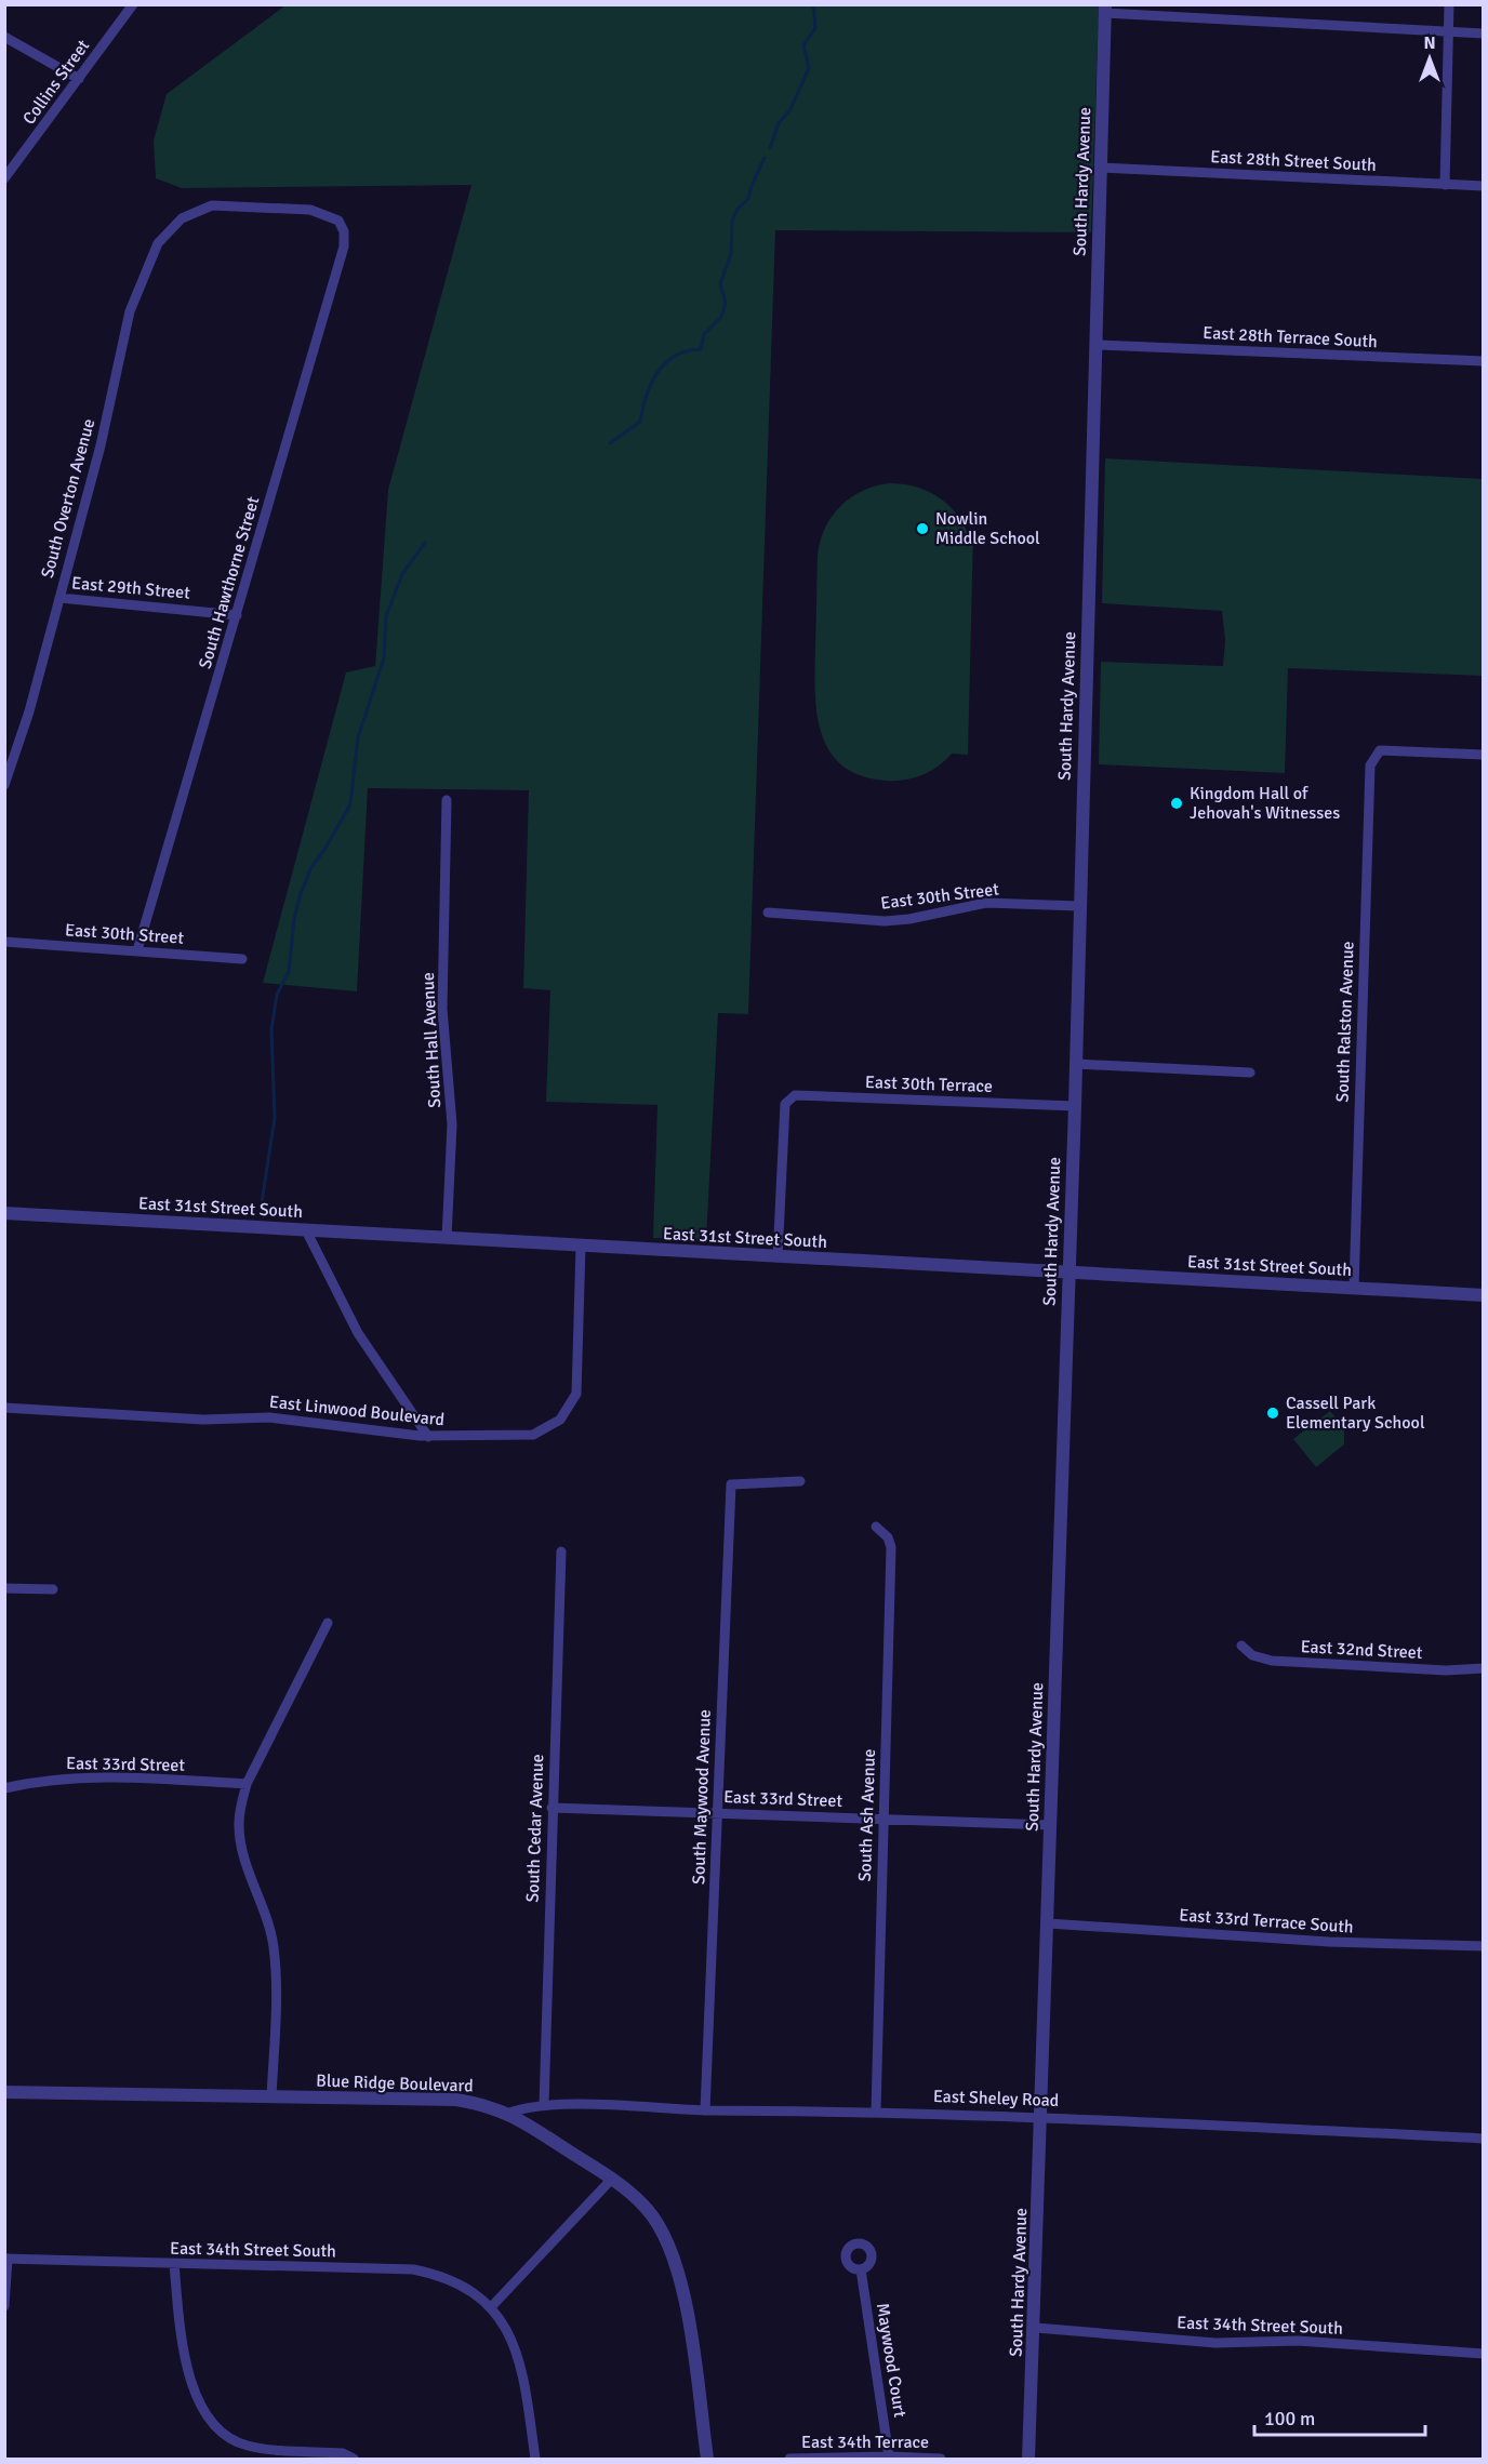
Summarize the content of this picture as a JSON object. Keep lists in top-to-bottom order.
{
  "streets": {
    "street": [
      "Collins Street",
      "East 28th Street South",
      "South Hardy Avenue",
      "East 28th Terrace South",
      "South Overton Avenue",
      "South Hawthorne Street",
      "East 29th Street",
      "East 30th Street",
      "South Ralston Avenue",
      "South Hall Avenue",
      "East 30th Terrace",
      "East 31st Street South",
      "East Linwood Boulevard",
      "East 32nd Street",
      "East 33rd Street",
      "South Maywood Avenue",
      "South Ash Avenue",
      "South Cedar Avenue",
      "East 33rd Terrace South",
      "Blue Ridge Boulevard",
      "East Sheley Road",
      "East 34th Street South",
      "Maywood Court",
      "East 34th Terrace"
    ]
  },
  "crossings": [
    ["East 28th Street South", "South Hardy Avenue"],
    ["South Hardy Avenue", "East 28th Terrace South"],
    ["South Hardy Avenue", "East 30th Street"],
    ["South Hardy Avenue", "East 30th Terrace"],
    ["South Hardy Avenue", "East 31st Street South"],
    ["South Hardy Avenue", "East 33rd Street"],
    ["South Hardy Avenue", "East 33rd Terrace South"],
    ["South Hardy Avenue", "East Sheley Road"],
    ["South Hardy Avenue", "East 34th Street South"],
    ["South Overton Avenue", "South Hawthorne Street"],
    ["South Overton Avenue", "East 29th Street"],
    ["South Hawthorne Street", "East 29th Street"],
    ["South Hawthorne Street", "East 30th Street"],
    ["South Ralston Avenue", "East 31st Street South"],
    ["South Hall Avenue", "East 31st Street South"],
    ["East 30th Terrace", "East 31st Street South"],
    ["East 31st Street South", "East Linwood Boulevard"],
    ["East 33rd Street", "South Maywood Avenue"],
    ["East 33rd Street", "South Ash Avenue"],
    ["East 33rd Street", "South Cedar Avenue"],
    ["South Maywood Avenue", "East Sheley Road"],
    ["South Ash Avenue", "East Sheley Road"],
    ["South Cedar Avenue", "East Sheley Road"],
    ["Blue Ridge Boulevard", "East Sheley Road"],
    ["Maywood Court", "East 34th Terrace"]
  ],
  "places": ["Nowlin Middle School", "Kingdom Hall of Jehovah's Witnesses", "Cassell Park Elementary School"],
  "scale_bar": "100 m",
  "north": "top"
}
